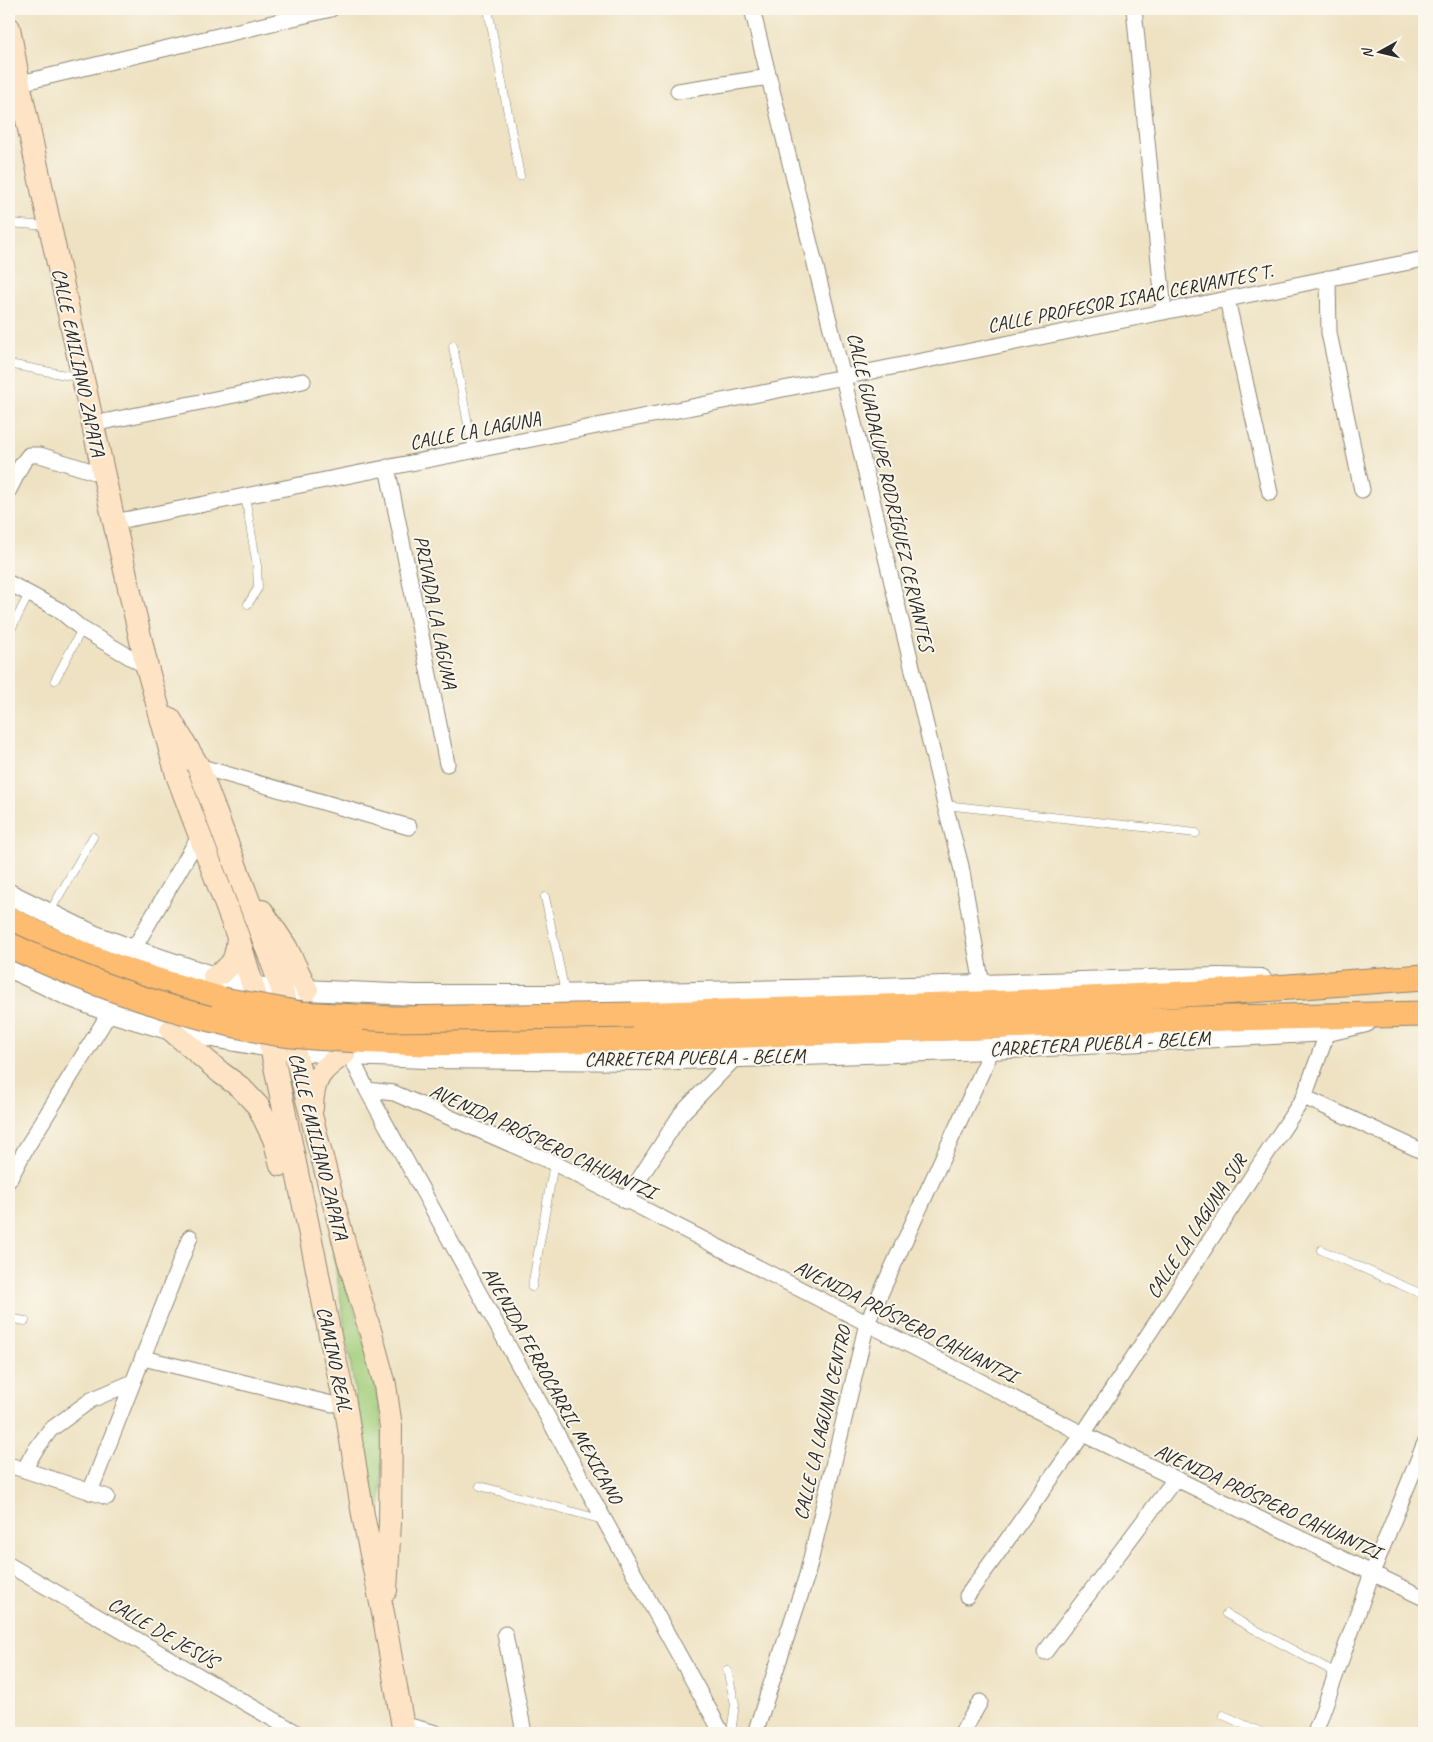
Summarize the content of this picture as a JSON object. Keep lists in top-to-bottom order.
{
  "streets": {
    "main road": ["CALLE EMILIANO ZAPATA", "CARRETERA PUEBLA - BELEM", "CAMINO REAL"],
    "street": [
      "CALLE PROFESOR ISAAC CERVANTES T.",
      "CALLE LA LAGUNA",
      "CALLE GUADALUPE RODRÍGUEZ CERVANTES",
      "PRIVADA LA LAGUNA",
      "AVENIDA PRÓSPERO CAHUANTZI",
      "CALLE LA LAGUNA SUR",
      "AVENIDA FERROCARRIL MEXICANO",
      "CALLE LA LAGUNA CENTRO",
      "CALLE DE JESÚS"
    ]
  },
  "crossings": [
    ["CALLE PROFESOR ISAAC CERVANTES T.", "CALLE LA LAGUNA"],
    ["CALLE PROFESOR ISAAC CERVANTES T.", "CALLE GUADALUPE RODRÍGUEZ CERVANTES"],
    ["CALLE EMILIANO ZAPATA", "CALLE LA LAGUNA"],
    ["CALLE EMILIANO ZAPATA", "CARRETERA PUEBLA - BELEM"],
    ["CALLE EMILIANO ZAPATA", "CAMINO REAL"],
    ["CALLE LA LAGUNA", "CALLE GUADALUPE RODRÍGUEZ CERVANTES"],
    ["CALLE LA LAGUNA", "PRIVADA LA LAGUNA"],
    ["CARRETERA PUEBLA - BELEM", "CALLE LA LAGUNA SUR"],
    ["CARRETERA PUEBLA - BELEM", "CAMINO REAL"],
    ["CARRETERA PUEBLA - BELEM", "AVENIDA FERROCARRIL MEXICANO"],
    ["CARRETERA PUEBLA - BELEM", "CALLE LA LAGUNA CENTRO"],
    ["AVENIDA PRÓSPERO CAHUANTZI", "CALLE LA LAGUNA SUR"],
    ["AVENIDA PRÓSPERO CAHUANTZI", "AVENIDA FERROCARRIL MEXICANO"],
    ["AVENIDA PRÓSPERO CAHUANTZI", "CALLE LA LAGUNA CENTRO"]
  ],
  "north": "left"
}
